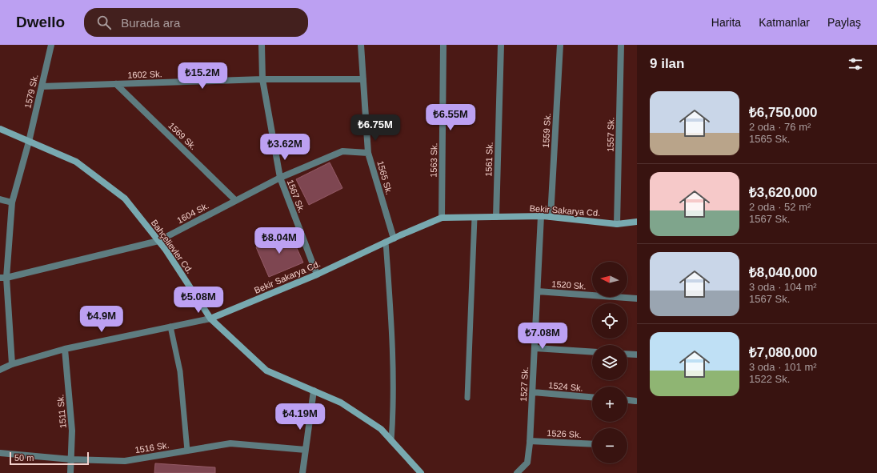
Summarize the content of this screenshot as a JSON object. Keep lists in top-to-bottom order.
{
  "streets": {
    "street": [
      "1602 Sk.",
      "1579 Sk.",
      "1559 Sk.",
      "1557 Sk.",
      "1569 Sk.",
      "1561 Sk.",
      "1563 Sk.",
      "1565 Sk.",
      "1567 Sk.",
      "Bekir Sakarya Cd.",
      "1604 Sk.",
      "Bahçelievler Cd.",
      "1520 Sk.",
      "1527 Sk.",
      "1524 Sk.",
      "1511 Sk.",
      "1526 Sk.",
      "1516 Sk."
    ]
  },
  "crossings": [
    ["1602 Sk.", "1579 Sk."],
    ["1602 Sk.", "1569 Sk."],
    ["1602 Sk.", "1565 Sk."],
    ["1602 Sk.", "1567 Sk."],
    ["1579 Sk.", "Bekir Sakarya Cd."],
    ["1579 Sk.", "1604 Sk."],
    ["1579 Sk.", "Bahçelievler Cd."],
    ["1559 Sk.", "Bekir Sakarya Cd."],
    ["1557 Sk.", "Bekir Sakarya Cd."],
    ["1569 Sk.", "1604 Sk."],
    ["1561 Sk.", "Bekir Sakarya Cd."],
    ["1563 Sk.", "Bekir Sakarya Cd."],
    ["1565 Sk.", "Bekir Sakarya Cd."],
    ["1565 Sk.", "1604 Sk."],
    ["1567 Sk.", "Bekir Sakarya Cd."],
    ["1567 Sk.", "1604 Sk."],
    ["Bekir Sakarya Cd.", "Bahçelievler Cd."],
    ["Bekir Sakarya Cd.", "1527 Sk."],
    ["Bekir Sakarya Cd.", "1511 Sk."],
    ["1604 Sk.", "Bahçelievler Cd."],
    ["1520 Sk.", "1527 Sk."],
    ["1527 Sk.", "1524 Sk."],
    ["1527 Sk.", "1526 Sk."],
    ["1511 Sk.", "1516 Sk."]
  ],
  "scale_bar": "50 m",
  "north": "left",
  "page": {
    "header": "Dwello",
    "search": "Burada ara",
    "nav": ["Harita", "Katmanlar", "Paylaş"],
    "heading": "9 ilan",
    "price": [
      "₺15.2M",
      "₺6.55M",
      "₺6.75M",
      "₺3.62M",
      "₺8.04M",
      "₺5.08M",
      "₺4.9M",
      "₺7.08M",
      "₺4.19M"
    ],
    "list": [
      {
        "name": "₺6,750,000",
        "note": "2 oda · 76 m² · 1565 Sk."
      },
      {
        "name": "₺3,620,000",
        "note": "2 oda · 52 m² · 1567 Sk."
      },
      {
        "name": "₺8,040,000",
        "note": "3 oda · 104 m² · 1567 Sk."
      },
      {
        "name": "₺7,080,000",
        "note": "3 oda · 101 m² · 1522 Sk."
      }
    ],
    "map_buttons": ["+", "−"],
    "scale": "50 m"
  }
}
